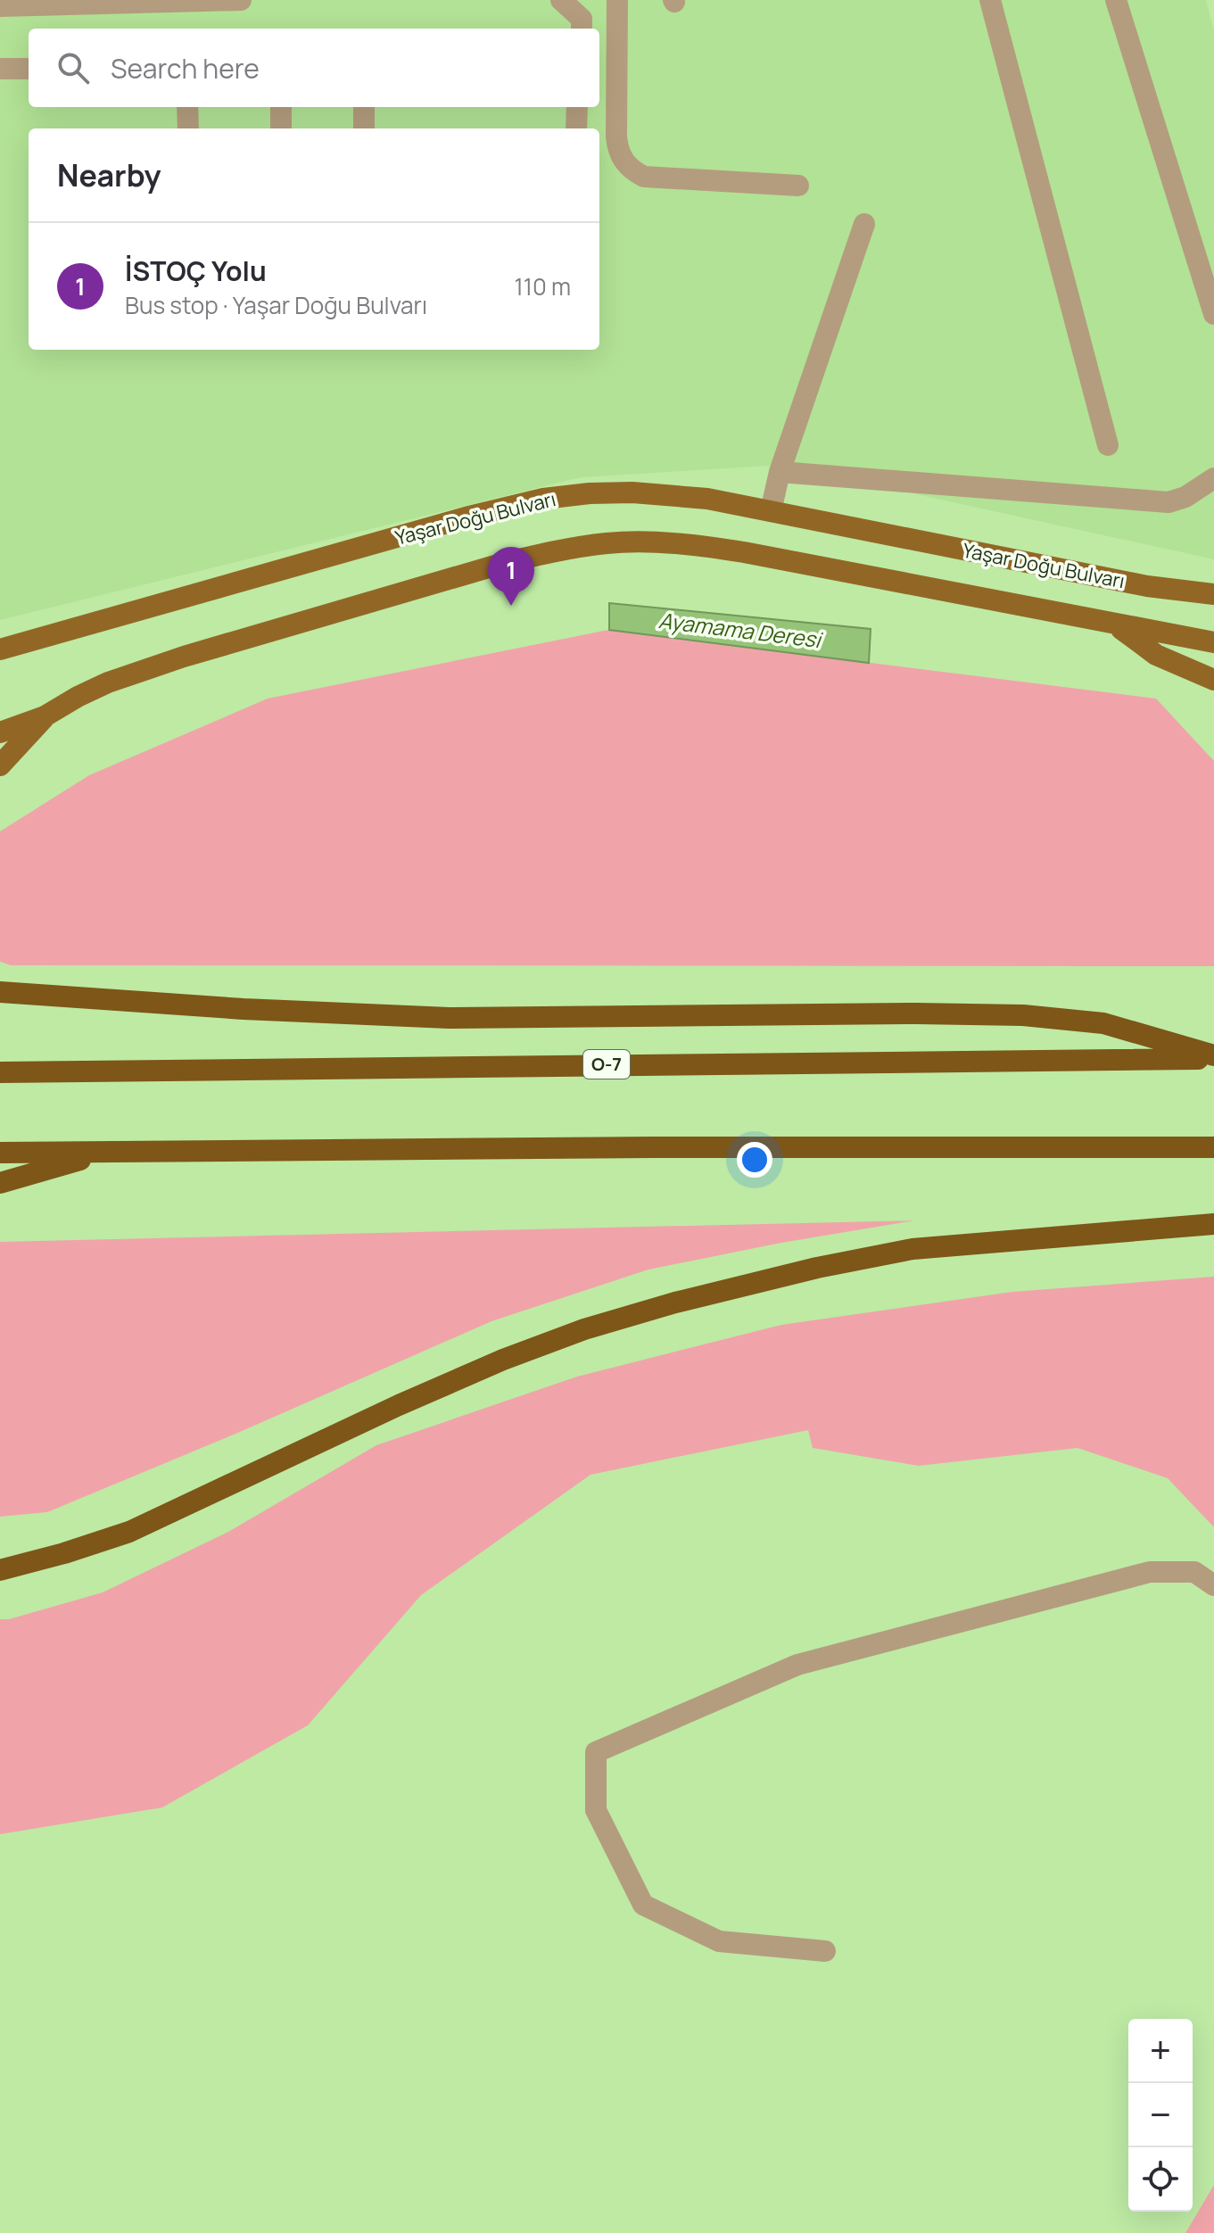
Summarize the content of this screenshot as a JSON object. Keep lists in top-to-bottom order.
{
  "streets": {
    "highway": ["O-7"],
    "main road": ["Yaşar Doğu Bulvarı"]
  },
  "water": ["Ayamama Deresi"],
  "page": {
    "search": "Search here",
    "heading": "Nearby",
    "list": [
      {
        "mark": "1",
        "name": "İSTOÇ Yolu",
        "note": "Bus stop · Yaşar Doğu Bulvarı",
        "value": "110 m"
      }
    ],
    "pins": "1",
    "map_buttons": ["+", "−"]
  }
}
